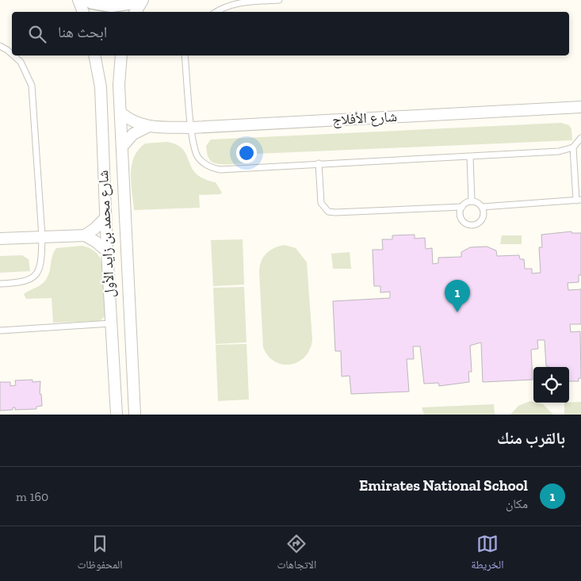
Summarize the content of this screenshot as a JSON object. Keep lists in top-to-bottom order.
{
  "streets": {
    "street": ["شارع الأفلاج", "شارع محمد بن زايد الأول"]
  },
  "crossings": [
    ["شارع الأفلاج", "شارع محمد بن زايد الأول"]
  ],
  "page": {
    "search": "ابحث هنا",
    "pins": "1",
    "heading": "بالقرب منك",
    "list": [
      {
        "mark": "1",
        "name": "Emirates National School",
        "note": "مكان",
        "value": "160 m"
      }
    ],
    "nav": ["الخريطة", "الاتجاهات", "المحفوظات"]
  }
}
